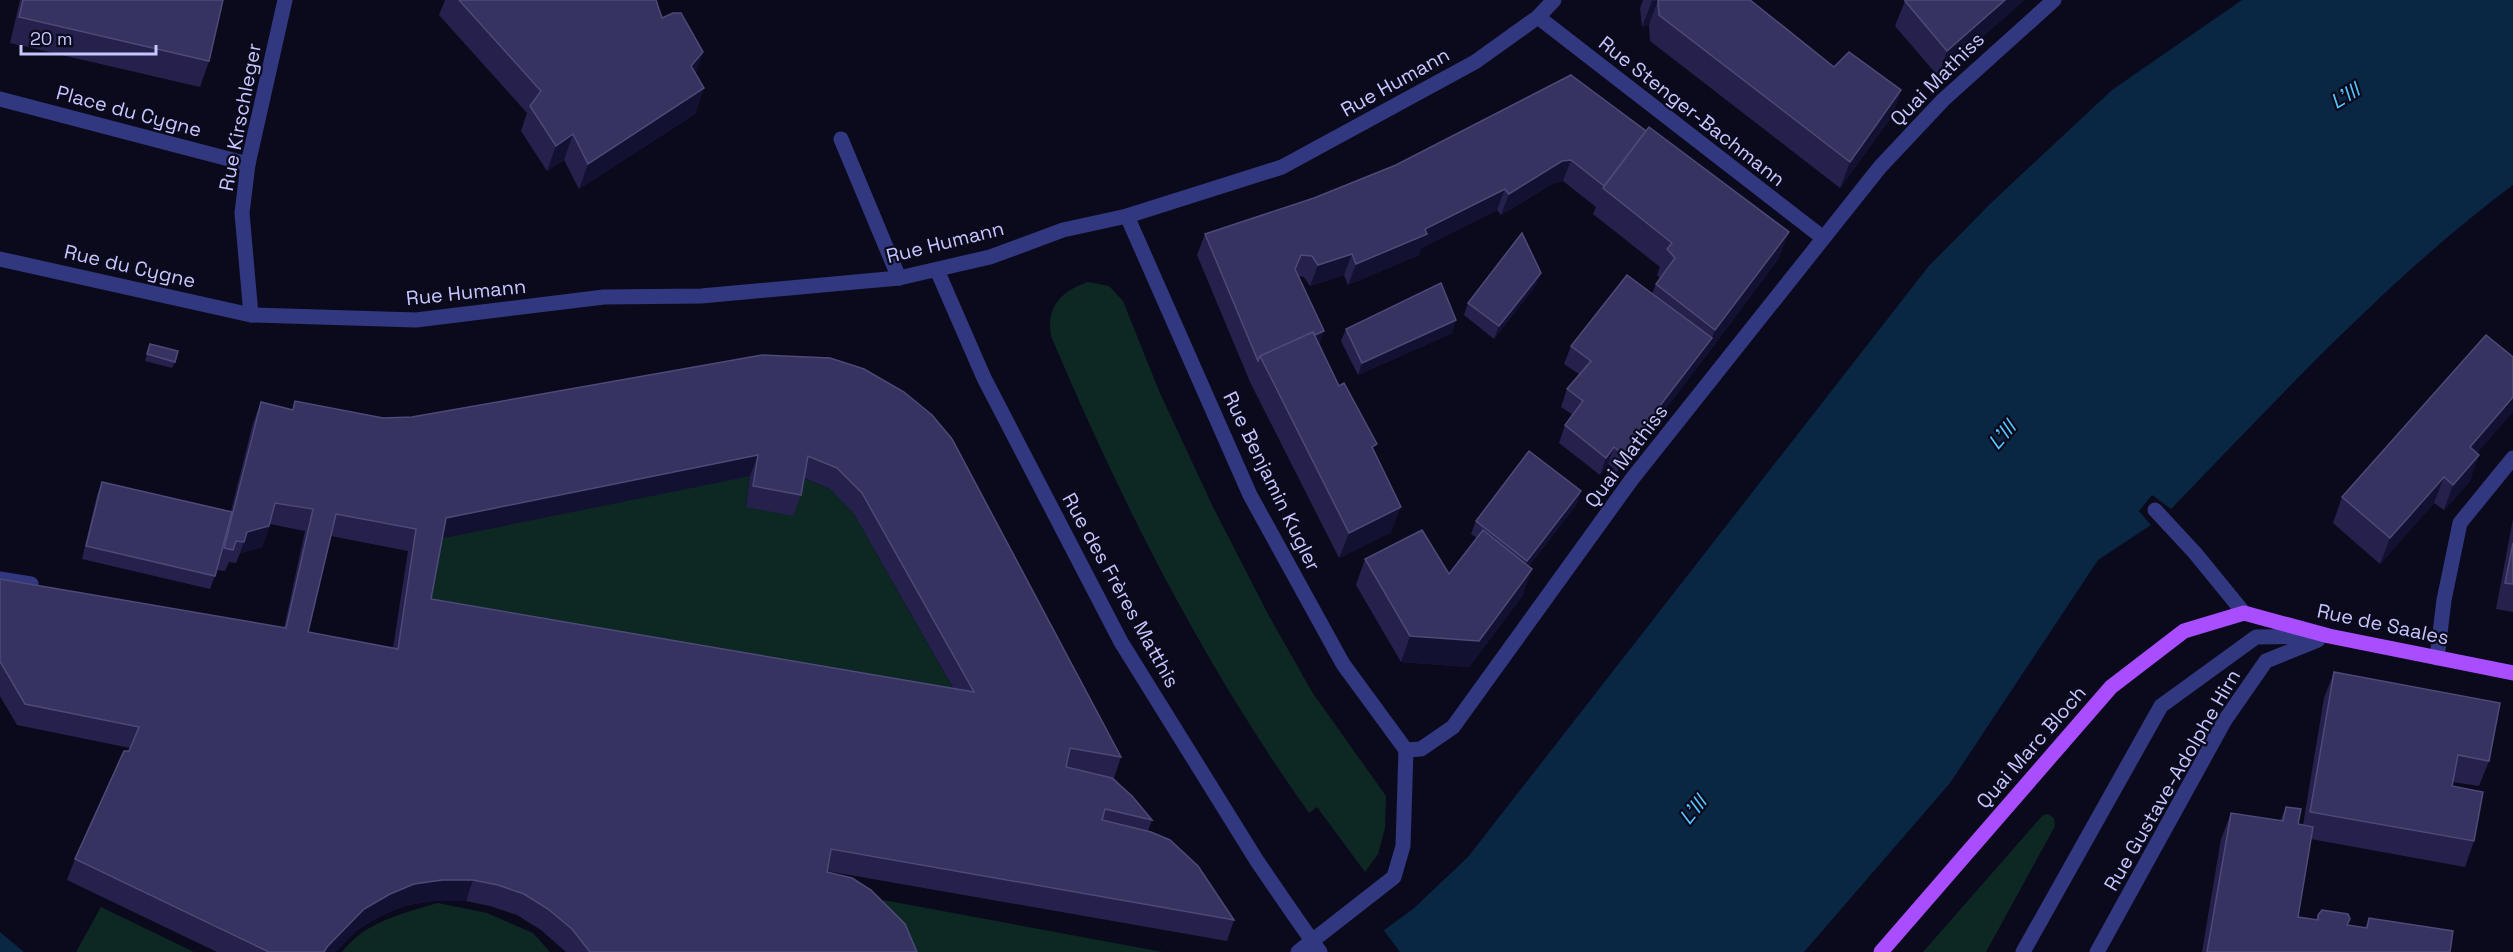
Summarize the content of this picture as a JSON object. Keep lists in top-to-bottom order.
{
  "streets": {
    "main road": ["Rue de Saales", "Quai Marc Bloch"],
    "street": [
      "Quai Mathiss",
      "Rue Humann",
      "Place du Cygne",
      "Rue Stenger-Bachmann",
      "Rue Kirschleger",
      "Rue du Cygne",
      "Rue Benjamin Kugler",
      "Rue des Frères Matthis",
      "Rue Gustave-Adolphe Hirn"
    ]
  },
  "crossings": [
    ["Quai Mathiss", "Rue Stenger-Bachmann"],
    ["Quai Mathiss", "Rue Benjamin Kugler"],
    ["Rue Humann", "Rue Stenger-Bachmann"],
    ["Rue Humann", "Rue Kirschleger"],
    ["Rue Humann", "Rue du Cygne"],
    ["Rue Humann", "Rue Benjamin Kugler"],
    ["Rue Humann", "Rue des Frères Matthis"],
    ["Place du Cygne", "Rue Kirschleger"],
    ["Rue Kirschleger", "Rue du Cygne"],
    ["Rue de Saales", "Quai Marc Bloch"],
    ["Rue de Saales", "Rue Gustave-Adolphe Hirn"]
  ],
  "water": ["L'Ill"],
  "scale_bar": "20 m"
}
